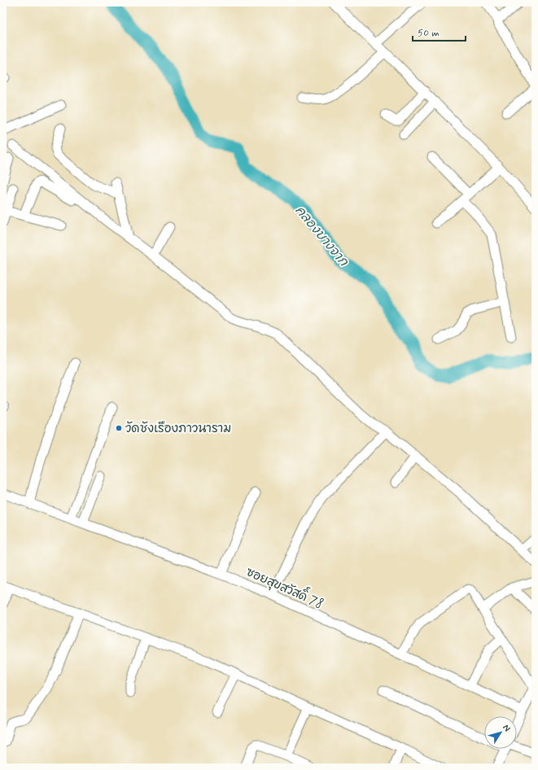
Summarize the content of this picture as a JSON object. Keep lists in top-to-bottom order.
{
  "streets": {
    "street": ["ซอยสุขสวัสดิ์ 78"]
  },
  "water": ["คลองบางจาก"],
  "places": ["วัดชังเรืองภาวนาราม"],
  "scale_bar": "50 m",
  "north": "top right"
}
